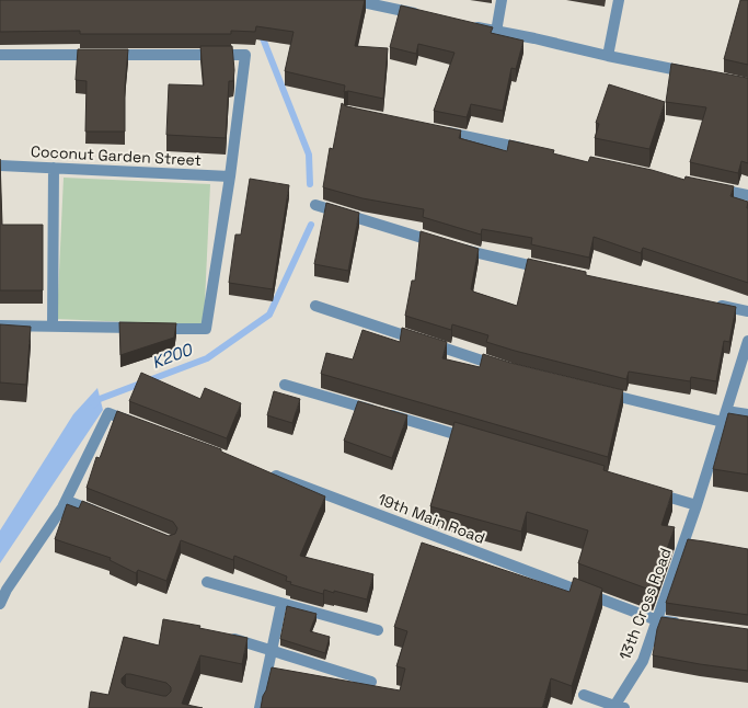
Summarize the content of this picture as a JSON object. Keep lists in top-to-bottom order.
{
  "streets": {
    "street": ["Coconut Garden Street", "19th Main Road", "13th Cross Road"]
  },
  "crossings": [
    ["19th Main Road", "13th Cross Road"]
  ],
  "water": ["K200"]
}
